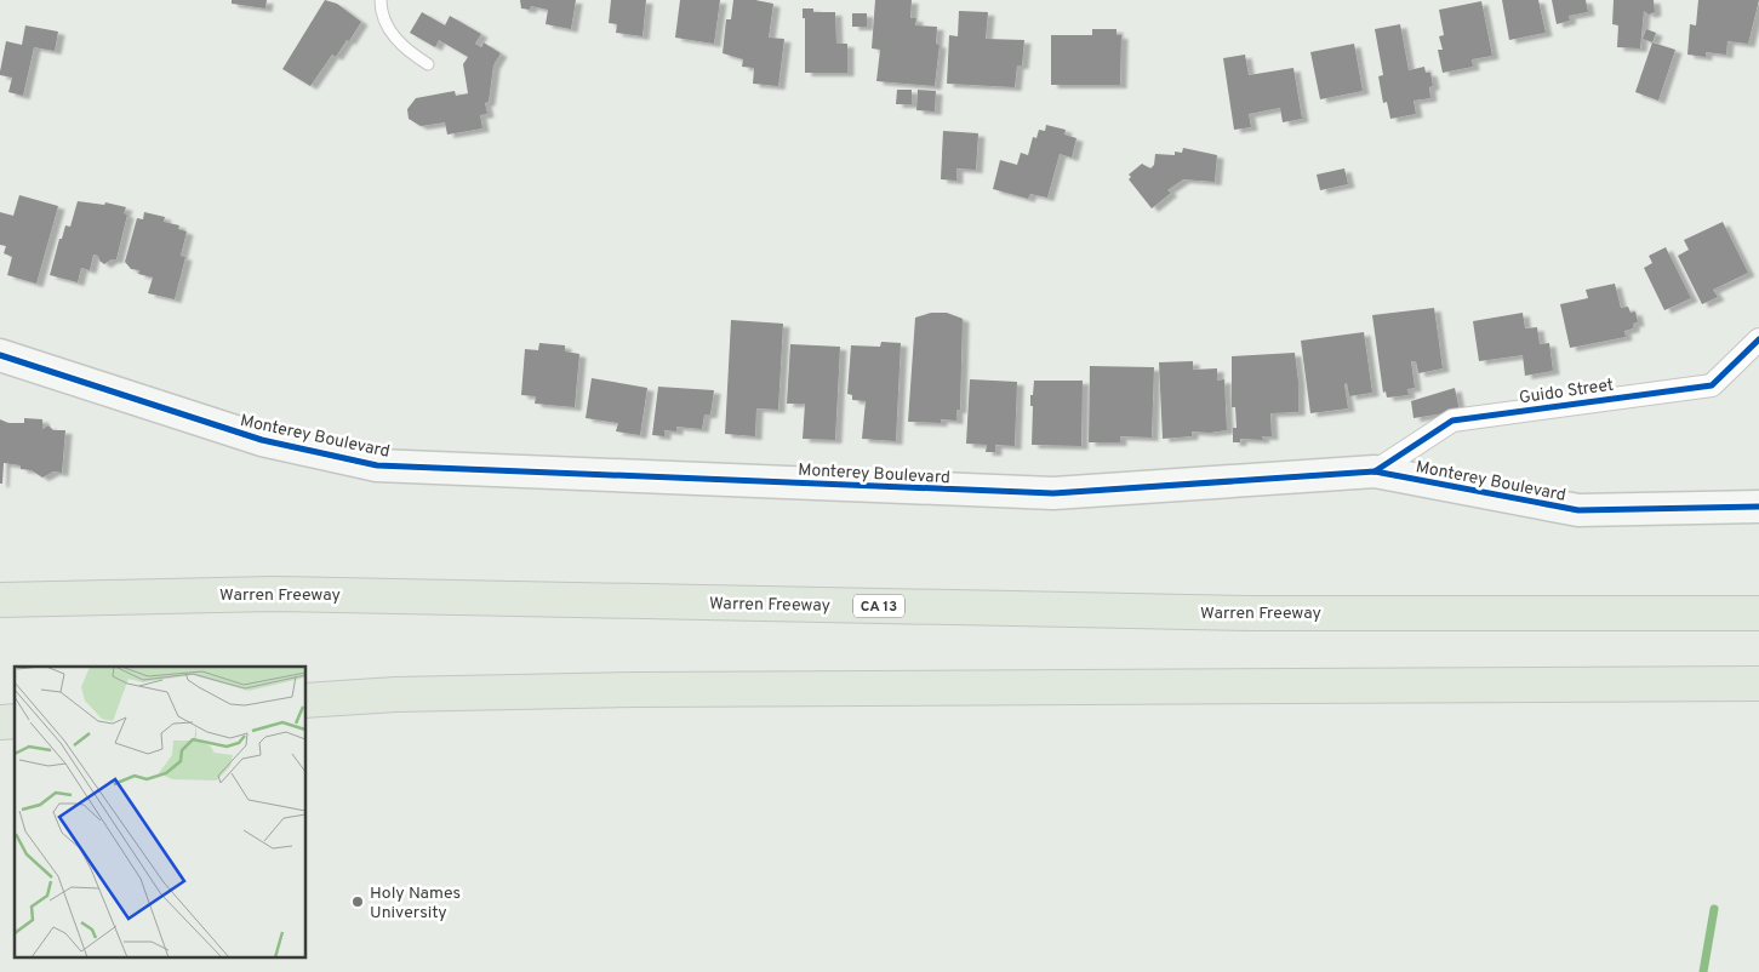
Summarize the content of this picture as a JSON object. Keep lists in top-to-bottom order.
{
  "streets": {
    "highway": ["Warren Freeway", "CA 13"],
    "street": ["Guido Street", "Monterey Boulevard"]
  },
  "crossings": [
    ["Guido Street", "Monterey Boulevard"]
  ],
  "places": ["Holy Names University"]
}
